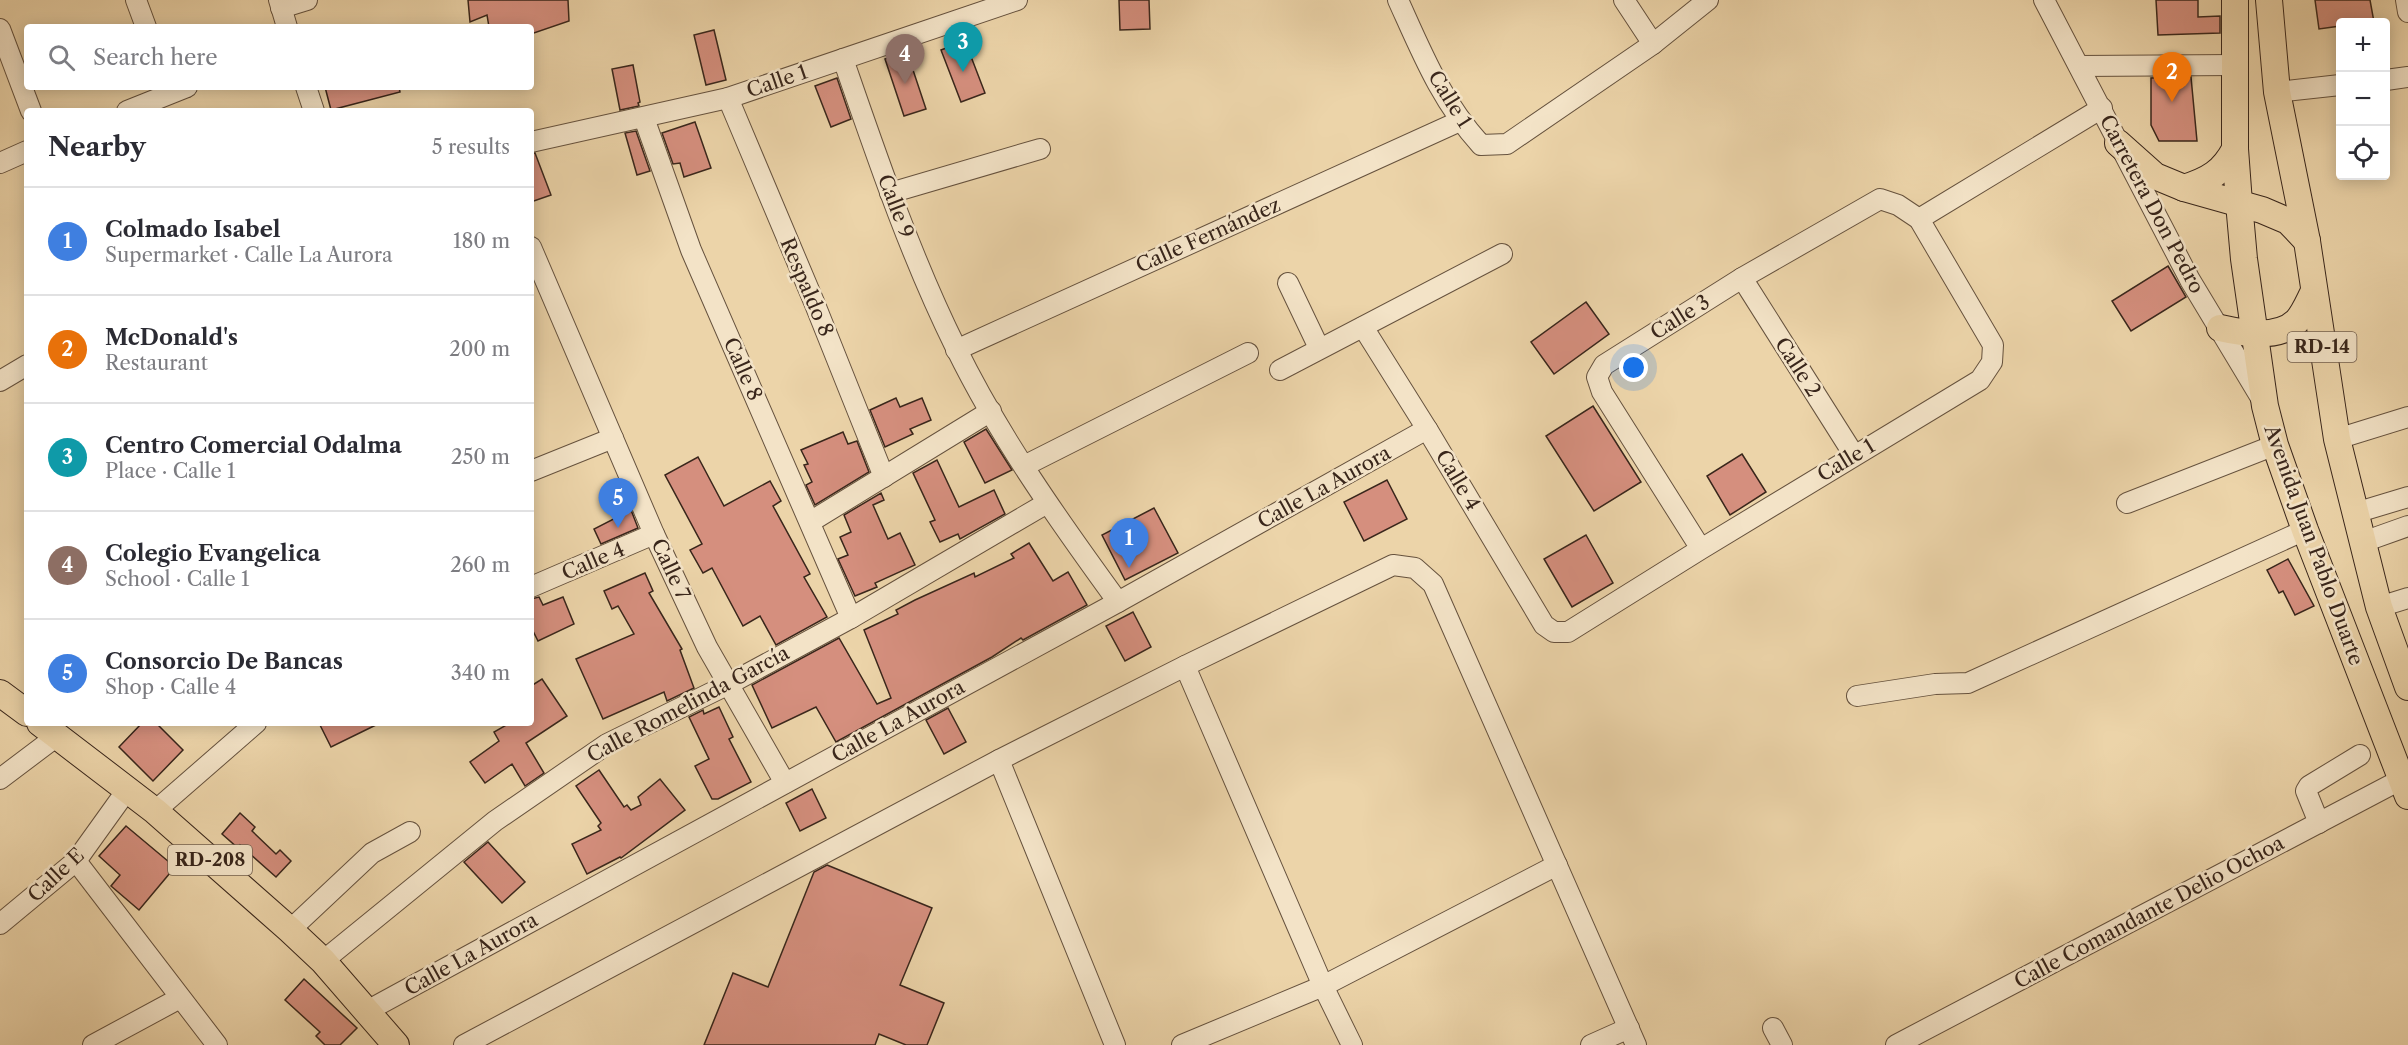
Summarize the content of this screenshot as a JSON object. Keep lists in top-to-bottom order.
{
  "streets": {
    "main road": ["RD-14", "Avenida Juan Pablo Duarte", "RD-208"],
    "street": [
      "Calle 1",
      "Carretera Don Pedro",
      "Calle 9",
      "Calle Fernández",
      "Respaldo 8",
      "Calle 3",
      "Calle 2",
      "Calle 8",
      "Calle 4",
      "Calle La Aurora",
      "Calle 7",
      "Calle Romelinda García",
      "Calle E",
      "Calle Comandante Delio Ochoa"
    ]
  },
  "crossings": [
    ["Calle 1", "Calle 9"],
    ["Calle 1", "Calle Fernández"],
    ["Calle 1", "Respaldo 8"],
    ["Calle 1", "Calle 3"],
    ["Calle 1", "Calle 2"],
    ["Calle 1", "Calle 8"],
    ["Calle 1", "Calle 4"],
    ["Carretera Don Pedro", "Avenida Juan Pablo Duarte"],
    ["Calle 9", "Calle Fernández"],
    ["Calle 3", "Calle 2"],
    ["Calle 8", "Calle Romelinda García"],
    ["Calle 4", "Calle La Aurora"],
    ["Calle 4", "Calle 7"],
    ["Calle La Aurora", "Calle 7"],
    ["Calle La Aurora", "RD-208"],
    ["Avenida Juan Pablo Duarte", "Calle Comandante Delio Ochoa"],
    ["Calle 7", "Calle Romelinda García"],
    ["Calle Romelinda García", "RD-208"],
    ["RD-208", "Calle E"]
  ],
  "page": {
    "map_buttons": ["+", "−"],
    "pins": [
      "3",
      "4",
      "2",
      "5",
      "1"
    ],
    "search": "Search here",
    "heading": ["Nearby", "5 results"],
    "list": [
      {
        "mark": "1",
        "name": "Colmado Isabel",
        "note": "Supermarket · Calle La Aurora",
        "value": "180 m"
      },
      {
        "mark": "2",
        "name": "McDonald's",
        "note": "Restaurant",
        "value": "200 m"
      },
      {
        "mark": "3",
        "name": "Centro Comercial Odalma",
        "note": "Place · Calle 1",
        "value": "250 m"
      },
      {
        "mark": "4",
        "name": "Colegio Evangelica",
        "note": "School · Calle 1",
        "value": "260 m"
      },
      {
        "mark": "5",
        "name": "Consorcio De Bancas",
        "note": "Shop · Calle 4",
        "value": "340 m"
      }
    ]
  }
}
